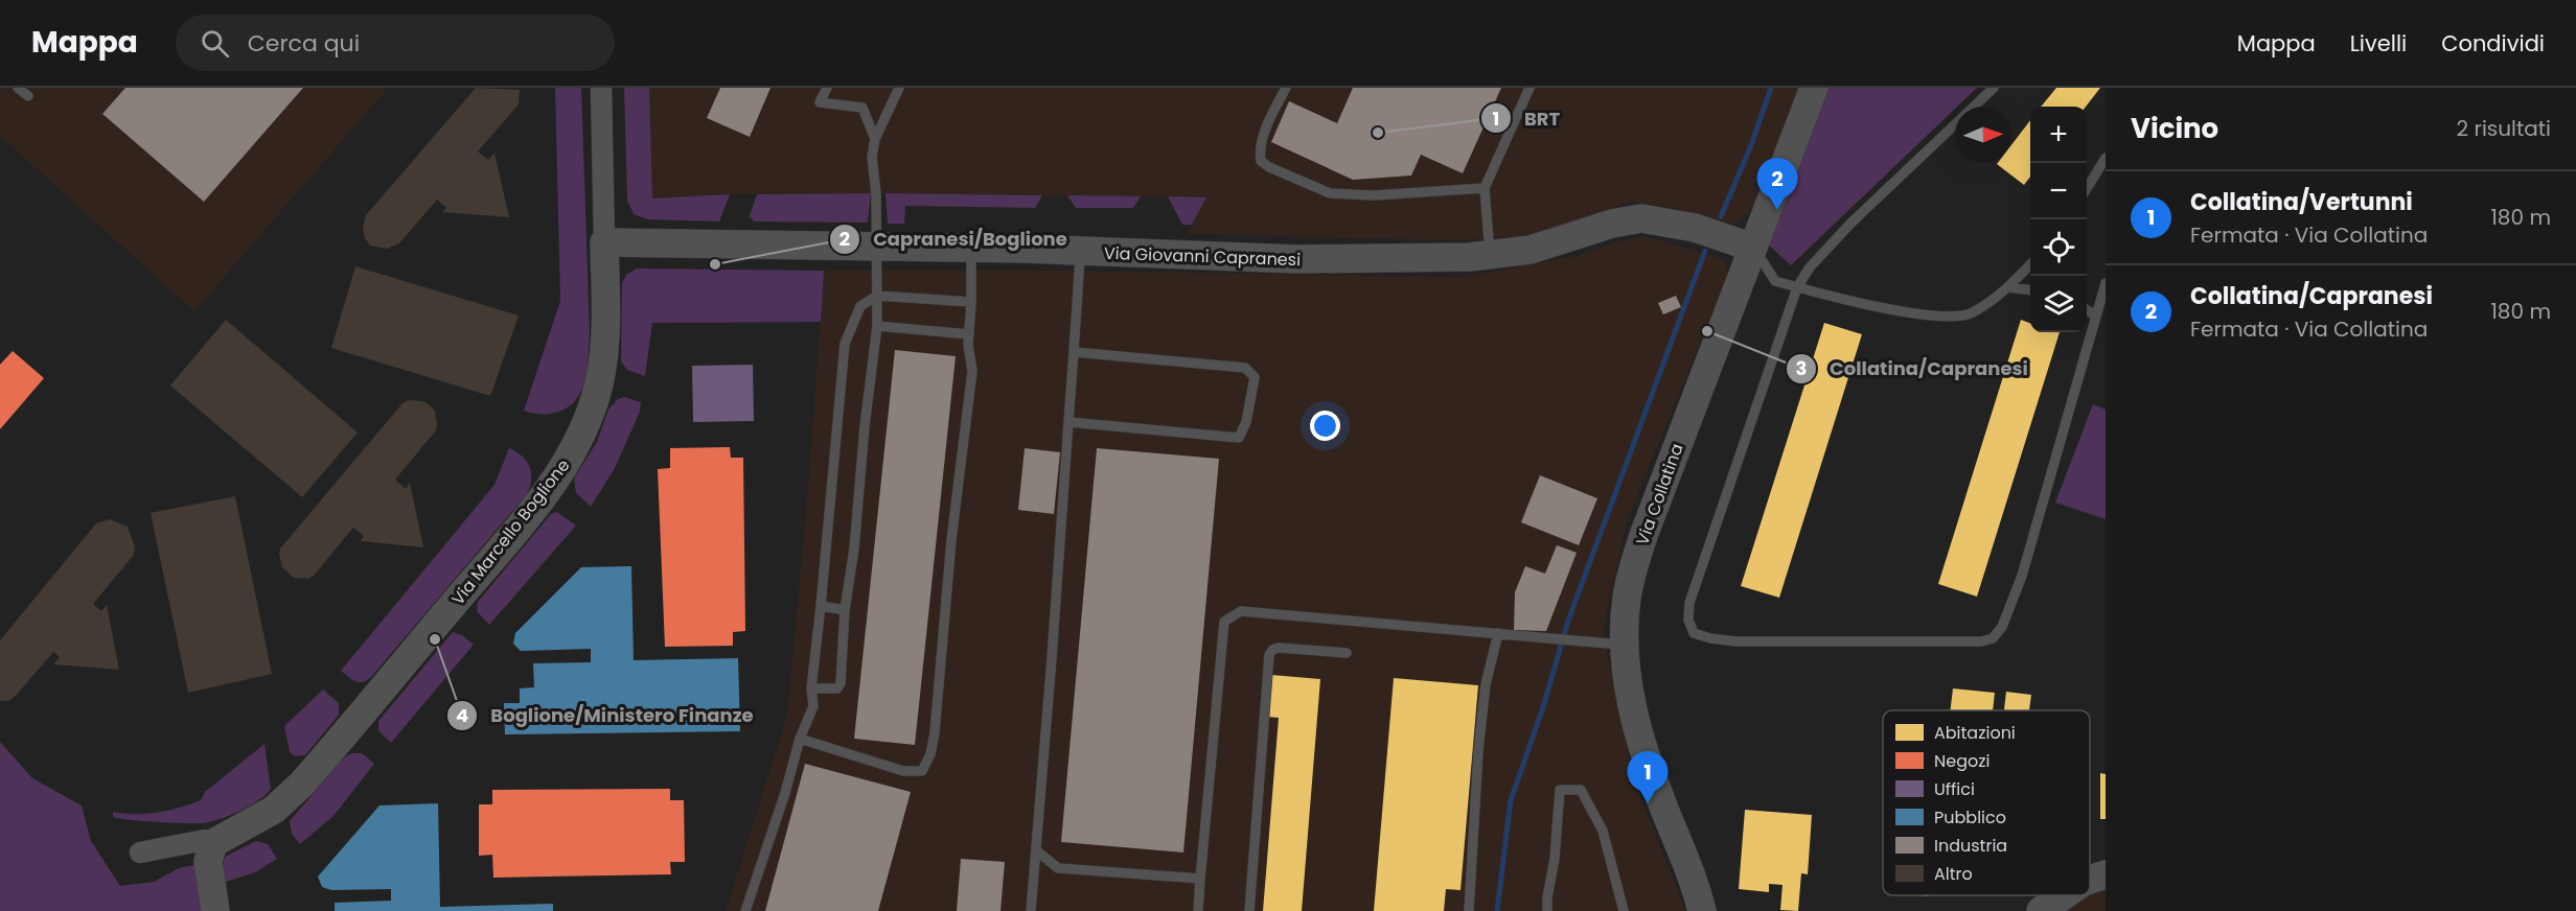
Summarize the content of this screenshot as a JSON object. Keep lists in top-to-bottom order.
{
  "streets": {
    "street": ["Via Giovanni Capranesi", "Via Collatina", "Via Marcello Boglione"]
  },
  "crossings": [
    ["Via Giovanni Capranesi", "Via Collatina"],
    ["Via Giovanni Capranesi", "Via Marcello Boglione"]
  ],
  "places": [
    "BRT",
    "Capranesi/Boglione",
    "Collatina/Capranesi",
    "Boglione/Ministero Finanze"
  ],
  "legend": [
    "Abitazioni",
    "Negozi",
    "Uffici",
    "Pubblico",
    "Industria",
    "Altro"
  ],
  "north": "right",
  "page": {
    "header": "Mappa",
    "search": "Cerca qui",
    "nav": ["Mappa", "Livelli", "Condividi"],
    "heading": ["Vicino", "2 risultati"],
    "map_buttons": ["+", "−"],
    "pins": ["2", "1"],
    "list": [
      {
        "mark": "1",
        "name": "Collatina/Vertunni",
        "note": "Fermata · Via Collatina",
        "value": "180 m"
      },
      {
        "mark": "2",
        "name": "Collatina/Capranesi",
        "note": "Fermata · Via Collatina",
        "value": "180 m"
      }
    ]
  }
}
